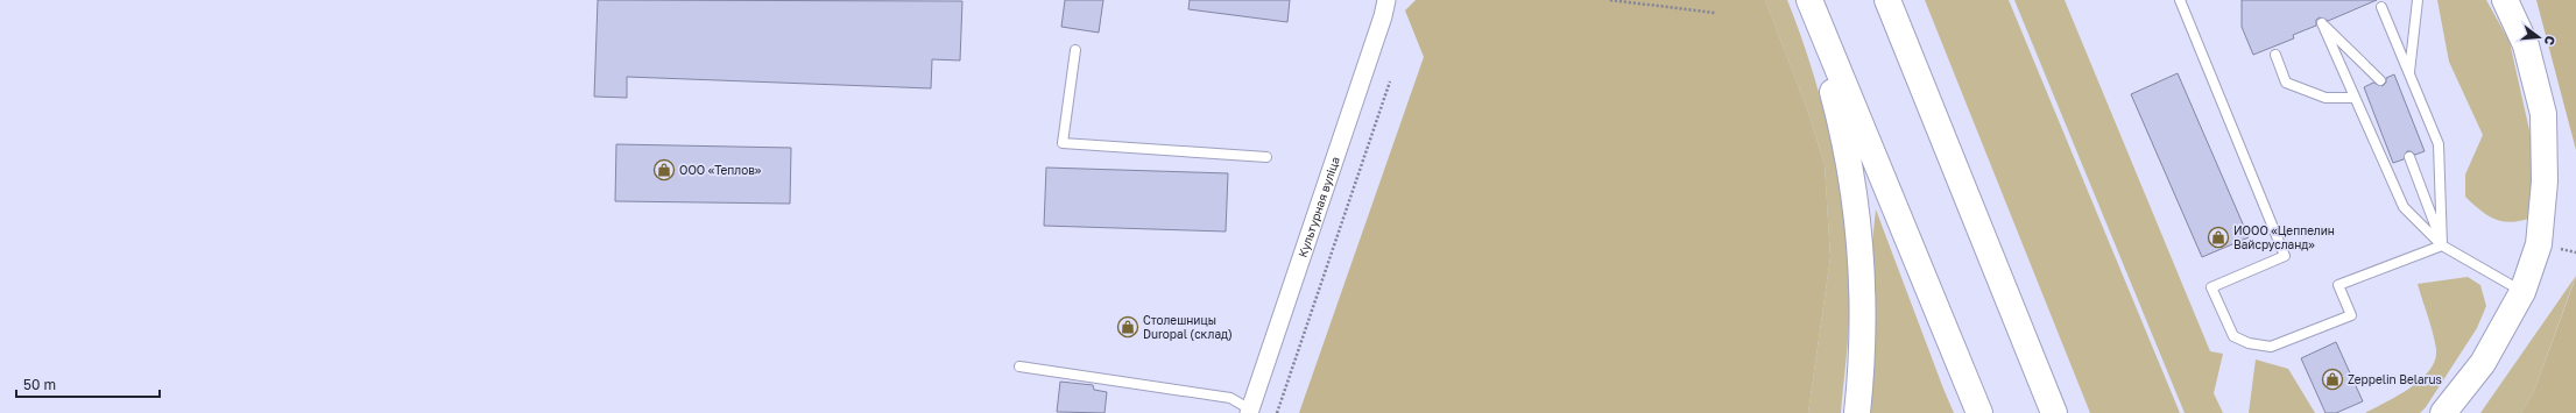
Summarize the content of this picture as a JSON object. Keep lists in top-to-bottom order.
{
  "streets": {
    "street": ["Культурная вуліца"]
  },
  "places": {
    "shop": [
      "ООО «Теплов»",
      "ИООО «Цеппелин Вайсрусланд»",
      "Столешницы Duropal (склад)",
      "Zeppelin Belarus"
    ]
  },
  "scale_bar": "50 m",
  "north": "right"
}
